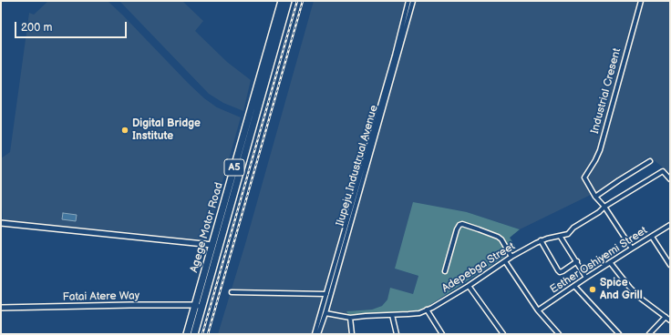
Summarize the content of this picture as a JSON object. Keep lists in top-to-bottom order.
{
  "streets": {
    "highway": ["A5", "Agege Motor Road"],
    "street": [
      "Industrial Cresent",
      "Ilupeju Industrual Avenue",
      "Esther Oshiyemi Street",
      "Adepebga Street",
      "Fatai Atere Way"
    ]
  },
  "crossings": [
    ["Ilupeju Industrual Avenue", "Adepebga Street"],
    ["Agege Motor Road", "Fatai Atere Way"]
  ],
  "places": ["Digital Bridge Institute", "Spice And Grill"],
  "scale_bar": "200 m"
}
